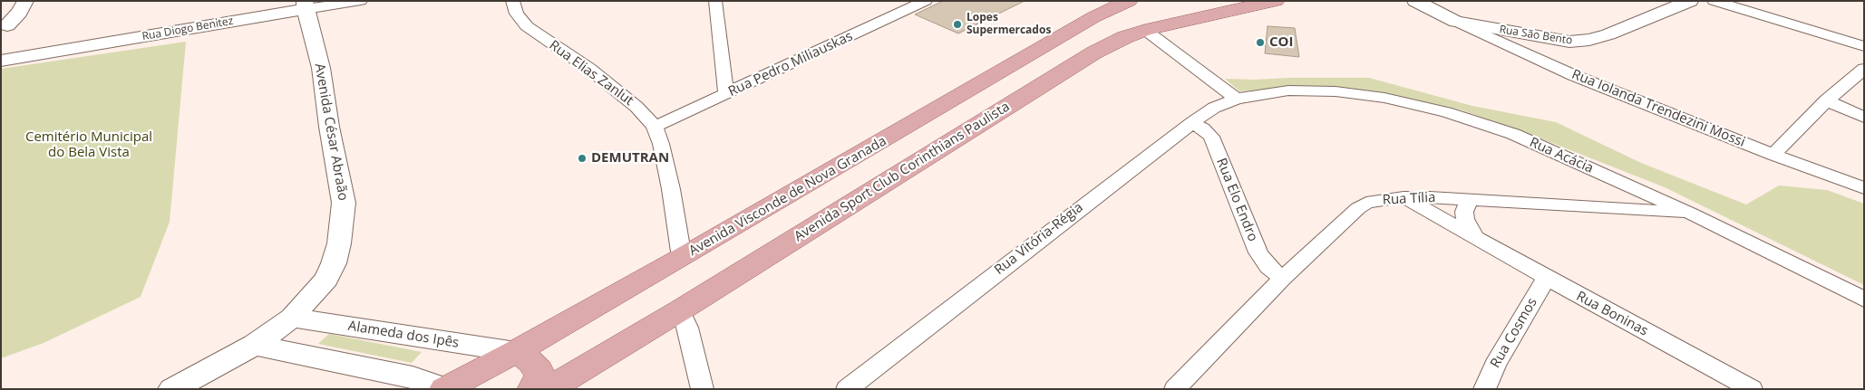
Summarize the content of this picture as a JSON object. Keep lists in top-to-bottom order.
{
  "streets": {
    "main road": ["Avenida Sport Club Corinthians Paulista", "Avenida Visconde de Nova Granada"],
    "street": [
      "Rua Diogo Benitez",
      "Rua São Bento",
      "Rua Pedro Miliauskas",
      "Rua Elias Zanlut",
      "Rua Iolanda Trendezini Mossi",
      "Avenida César Abraão",
      "Rua Acácia",
      "Rua Tília",
      "Rua Elo Endro",
      "Rua Vitória-Régia",
      "Rua Boninas",
      "Rua Cosmos",
      "Alameda dos Ipês"
    ]
  },
  "crossings": [
    ["Rua Diogo Benitez", "Avenida César Abraão"],
    ["Rua São Bento", "Rua Iolanda Trendezini Mossi"],
    ["Rua Pedro Miliauskas", "Rua Elias Zanlut"],
    ["Rua Elias Zanlut", "Avenida Visconde de Nova Granada"],
    ["Avenida César Abraão", "Alameda dos Ipês"],
    ["Rua Acácia", "Rua Tília"],
    ["Rua Acácia", "Rua Vitória-Régia"],
    ["Avenida Visconde de Nova Granada", "Alameda dos Ipês"],
    ["Rua Tília", "Rua Elo Endro"],
    ["Rua Tília", "Rua Boninas"],
    ["Rua Elo Endro", "Rua Vitória-Régia"],
    ["Rua Boninas", "Rua Cosmos"]
  ],
  "parks": ["Cemitério Municipal do Bela Vista"],
  "places": ["Lopes Supermercados", "COI", "DEMUTRAN"]
}
